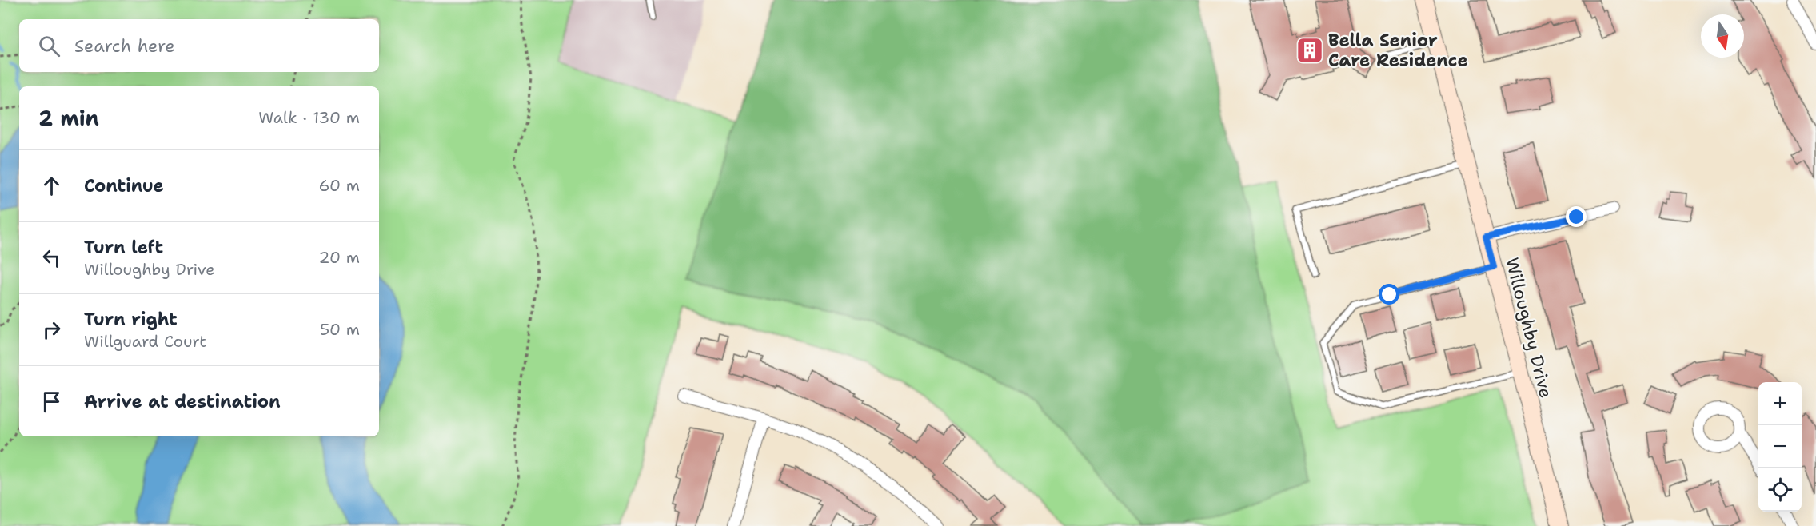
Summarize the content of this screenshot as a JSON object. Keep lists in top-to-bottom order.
{
  "streets": {
    "street": ["Willoughby Drive"]
  },
  "places": {
    "building": ["Bella Senior Care Residence"]
  },
  "north": "bottom",
  "page": {
    "search": "Search here",
    "heading": ["2 min", "Walk · 130 m"],
    "list": [
      ["Continue", "60 m"],
      ["Turn left", "Willoughby Drive", "20 m"],
      ["Turn right", "Willguard Court", "50 m"],
      "Arrive at destination"
    ],
    "map_buttons": ["+", "−"]
  }
}
